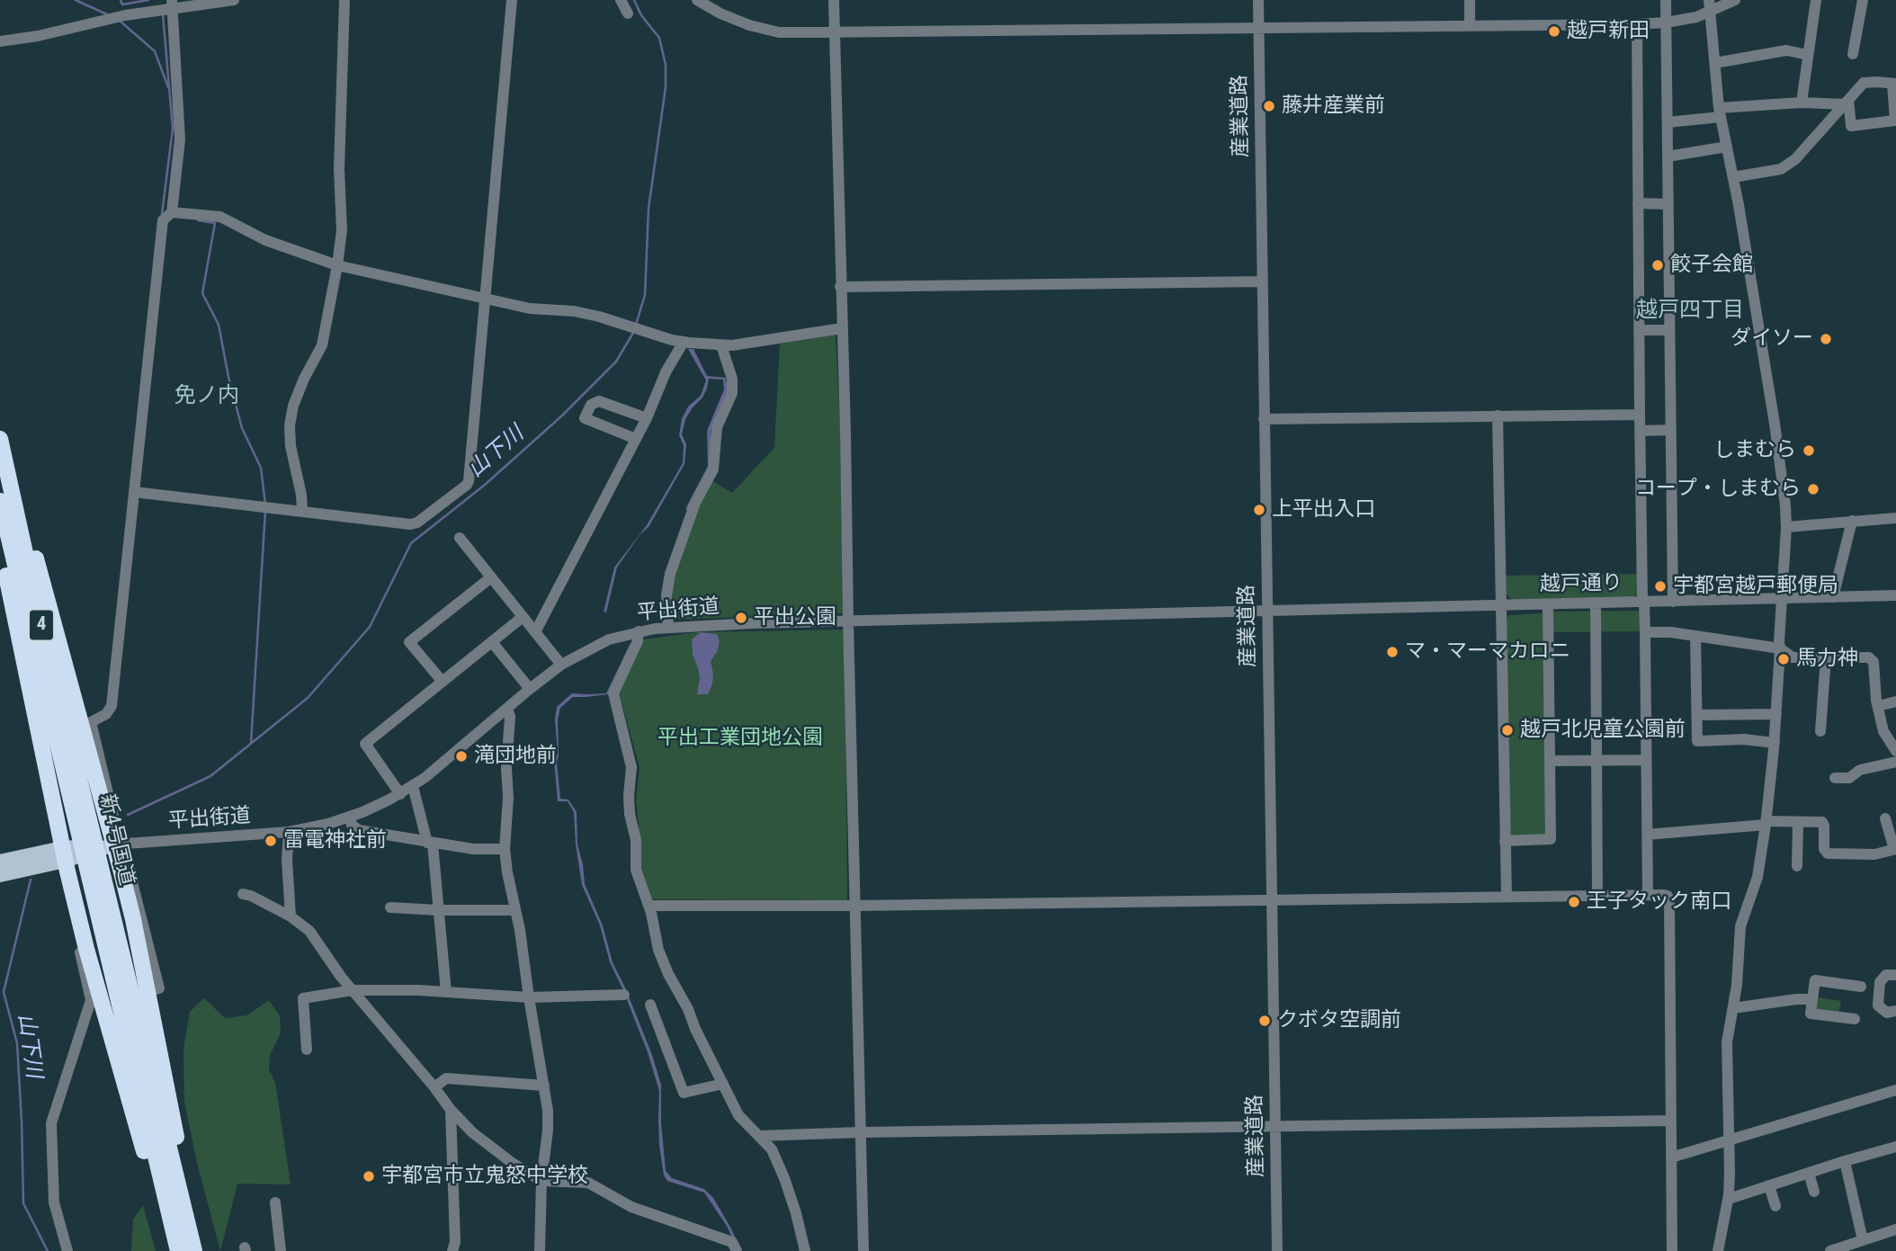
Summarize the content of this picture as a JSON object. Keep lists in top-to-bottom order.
{
  "streets": {
    "highway": ["4", "新4号国道"],
    "street": ["産業道路", "越戸通り", "平出街道"]
  },
  "crossings": [
    ["産業道路", "越戸通り"],
    ["産業道路", "平出街道"],
    ["越戸通り", "平出街道"]
  ],
  "districts": ["越戸四丁目", "免ノ内"],
  "water": ["山下川"],
  "parks": ["平出工業団地公園"],
  "places": [
    "越戸新田",
    "藤井産業前",
    "餃子会館",
    "ダイソー",
    "しまむら",
    "コープ・しまむら",
    "上平出入口",
    "宇都宮越戸郵便局",
    "平出公園",
    "マ・マーマカロニ",
    "馬力神",
    "越戸北児童公園前",
    "滝団地前",
    "雷電神社前",
    "王子タック南口",
    "クボタ空調前",
    "宇都宮市立鬼怒中学校"
  ]
}
